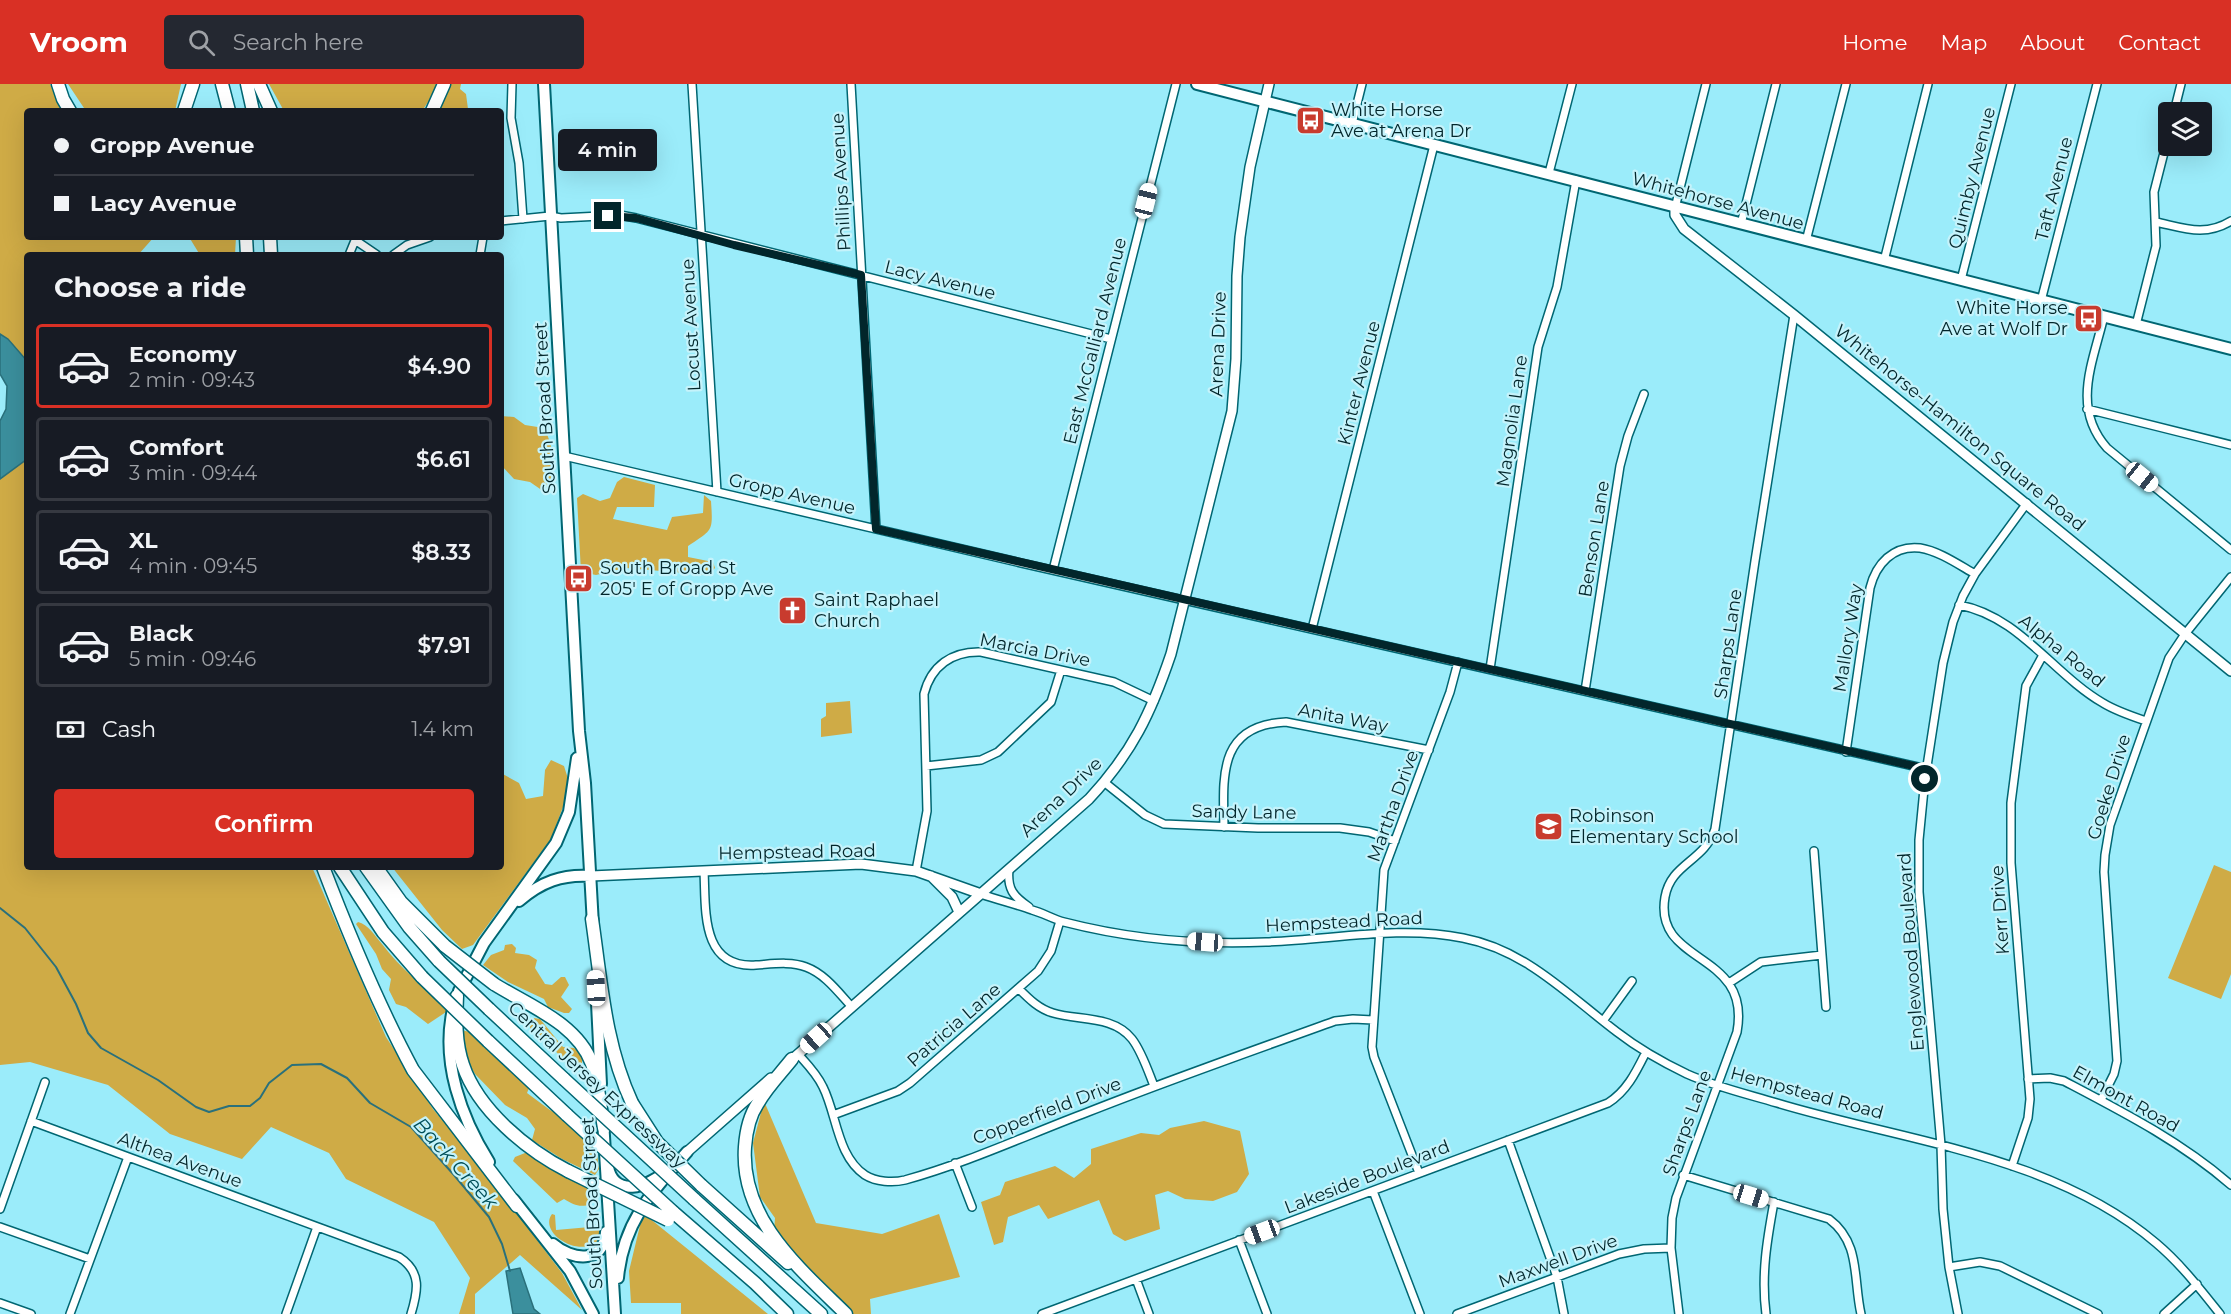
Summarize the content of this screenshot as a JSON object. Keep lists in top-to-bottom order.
{
  "streets": {
    "highway": ["Central Jersey Expressway"],
    "main road": [
      "Whitehorse Avenue",
      "Arena Drive",
      "South Broad Street",
      "Whitehorse-Hamilton Square Road",
      "Hempstead Road"
    ],
    "street": [
      "Quimby Avenue",
      "Phillips Avenue",
      "Taft Avenue",
      "Lacy Avenue",
      "Locust Avenue",
      "East McGalliard Avenue",
      "Kinter Avenue",
      "Magnolia Lane",
      "Gropp Avenue",
      "Benson Lane",
      "Mallory Way",
      "Sharps Lane",
      "Marcia Drive",
      "Alpha Road",
      "Anita Way",
      "Goeke Drive",
      "Martha Drive",
      "Sandy Lane",
      "Kerr Drive",
      "Englewood Boulevard",
      "Patricia Lane",
      "Elmont Road",
      "Copperfield Drive",
      "Althea Avenue",
      "Lakeside Boulevard",
      "Maxwell Drive"
    ]
  },
  "crossings": [
    ["Quimby Avenue", "Whitehorse Avenue"],
    ["Phillips Avenue", "Lacy Avenue"],
    ["Phillips Avenue", "Gropp Avenue"],
    ["Taft Avenue", "Whitehorse Avenue"],
    ["Whitehorse Avenue", "Arena Drive"],
    ["Whitehorse Avenue", "Kinter Avenue"],
    ["Whitehorse Avenue", "Magnolia Lane"],
    ["Whitehorse Avenue", "Whitehorse-Hamilton Square Road"],
    ["Lacy Avenue", "Locust Avenue"],
    ["Lacy Avenue", "East McGalliard Avenue"],
    ["Lacy Avenue", "South Broad Street"],
    ["Locust Avenue", "Gropp Avenue"],
    ["East McGalliard Avenue", "Gropp Avenue"],
    ["Arena Drive", "Gropp Avenue"],
    ["Arena Drive", "Marcia Drive"],
    ["Arena Drive", "Sandy Lane"],
    ["Arena Drive", "Hempstead Road"],
    ["Arena Drive", "Copperfield Drive"],
    ["Kinter Avenue", "Gropp Avenue"],
    ["South Broad Street", "Gropp Avenue"],
    ["South Broad Street", "Hempstead Road"],
    ["Magnolia Lane", "Gropp Avenue"],
    ["Whitehorse-Hamilton Square Road", "Sharps Lane"],
    ["Whitehorse-Hamilton Square Road", "Goeke Drive"],
    ["Whitehorse-Hamilton Square Road", "Englewood Boulevard"],
    ["Gropp Avenue", "Benson Lane"],
    ["Gropp Avenue", "Mallory Way"],
    ["Gropp Avenue", "Sharps Lane"],
    ["Gropp Avenue", "Martha Drive"],
    ["Gropp Avenue", "Englewood Boulevard"],
    ["Mallory Way", "Englewood Boulevard"],
    ["Sharps Lane", "Hempstead Road"],
    ["Sharps Lane", "Maxwell Drive"],
    ["Marcia Drive", "Hempstead Road"],
    ["Alpha Road", "Goeke Drive"],
    ["Alpha Road", "Kerr Drive"],
    ["Alpha Road", "Englewood Boulevard"],
    ["Anita Way", "Martha Drive"],
    ["Anita Way", "Sandy Lane"],
    ["Goeke Drive", "Elmont Road"],
    ["Martha Drive", "Sandy Lane"],
    ["Martha Drive", "Hempstead Road"],
    ["Martha Drive", "Copperfield Drive"],
    ["Martha Drive", "Lakeside Boulevard"],
    ["Hempstead Road", "Kerr Drive"],
    ["Hempstead Road", "Englewood Boulevard"],
    ["Hempstead Road", "Patricia Lane"],
    ["Hempstead Road", "Lakeside Boulevard"],
    ["Kerr Drive", "Elmont Road"],
    ["Patricia Lane", "Copperfield Drive"]
  ],
  "water": ["Back Creek"],
  "places": {
    "bus stop": ["White Horse Ave at Arena Dr", "White Horse Ave at Wolf Dr", "South Broad St 205' E of Gropp Ave"],
    "church": ["Saint Raphael Church"],
    "school or university": ["Robinson Elementary School"]
  },
  "page": {
    "header": "Vroom",
    "search": "Search here",
    "nav": [
      "Home",
      "Map",
      "About",
      "Contact"
    ],
    "banner": ["Gropp Avenue", "Lacy Avenue"],
    "bubble": "4 min",
    "heading": "Choose a ride",
    "list": [
      {
        "name": "Economy",
        "note": "2 min · 09:43",
        "value": "$4.90"
      },
      {
        "name": "Comfort",
        "note": "3 min · 09:44",
        "value": "$6.61"
      },
      {
        "name": "XL",
        "note": "4 min · 09:45",
        "value": "$8.33"
      },
      {
        "name": "Black",
        "note": "5 min · 09:46",
        "value": "$7.91"
      }
    ],
    "pay": ["Cash", "1.4 km"],
    "buttons": "Confirm"
  }
}
